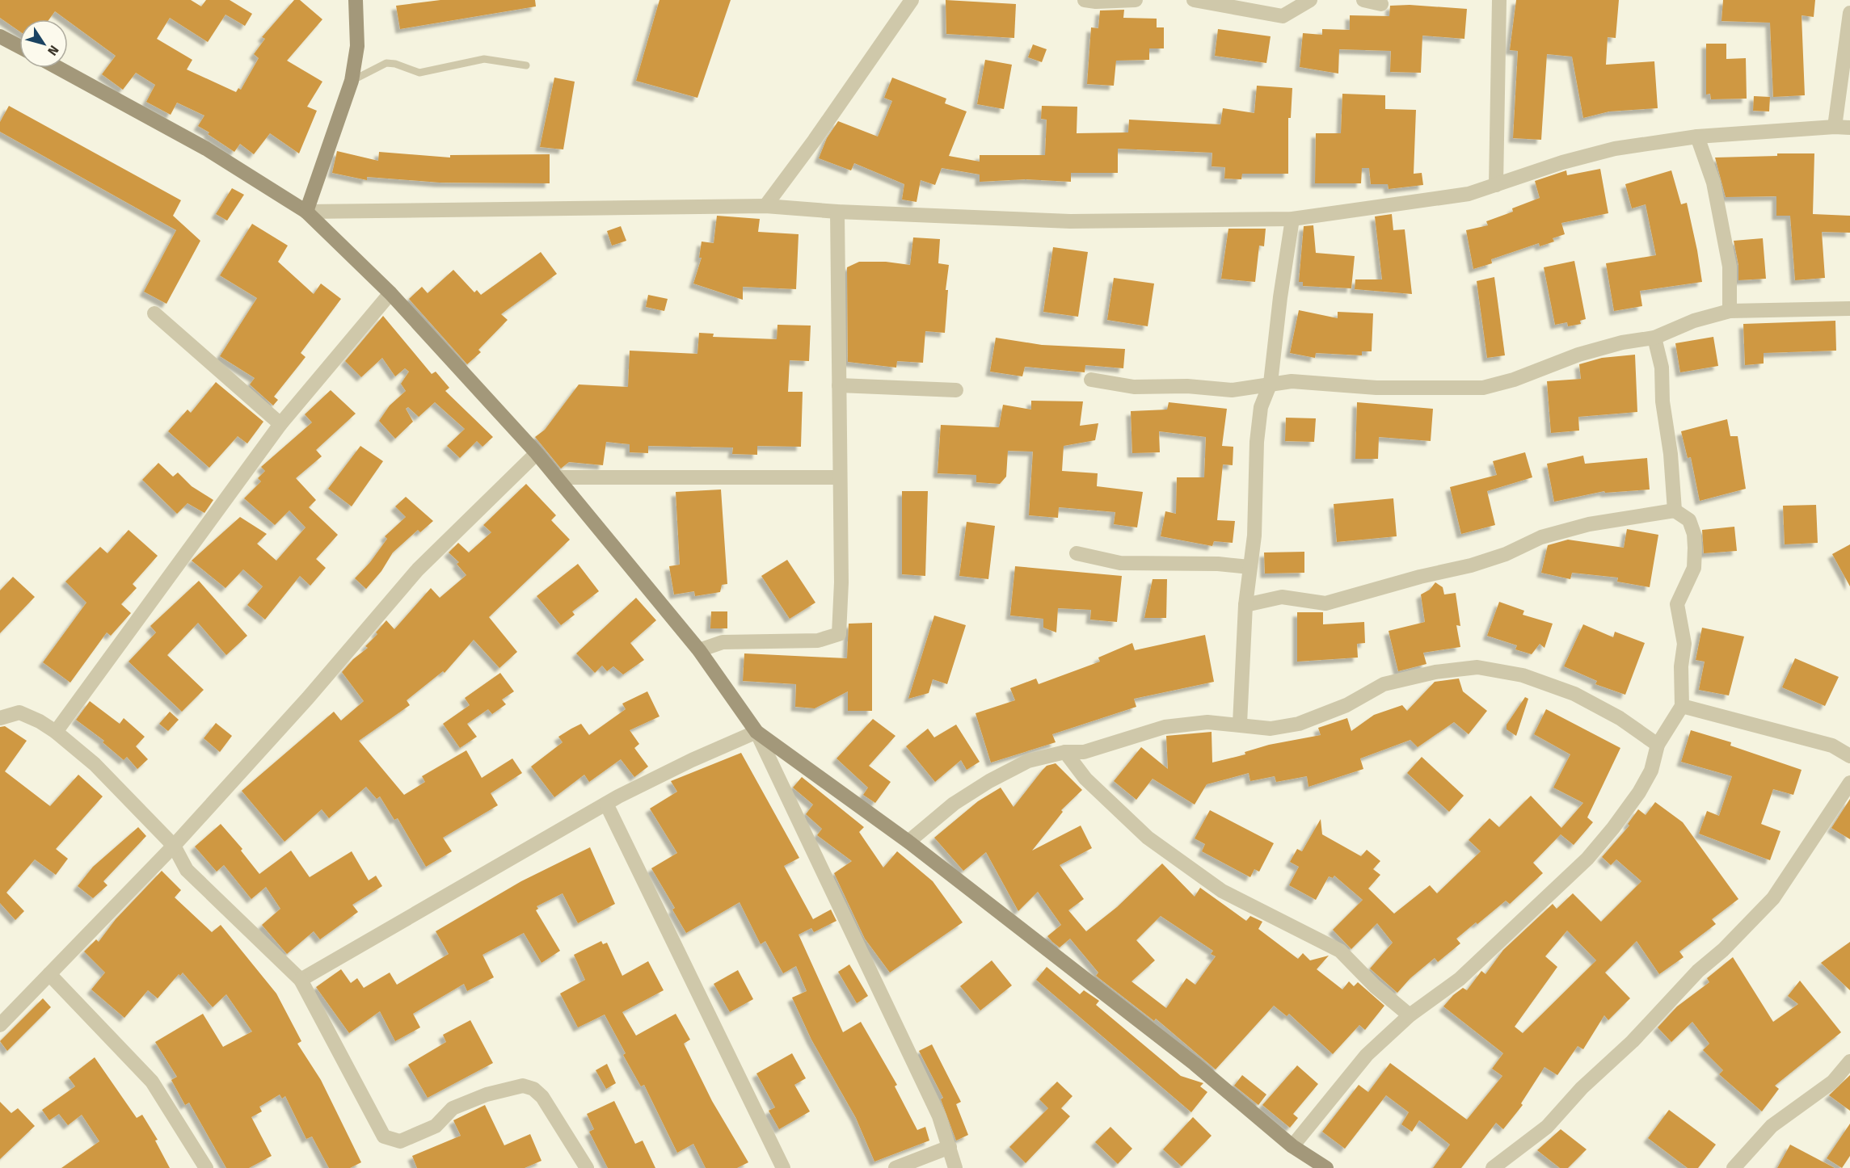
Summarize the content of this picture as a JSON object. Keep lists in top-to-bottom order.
{
  "north": "bottom right"
}
